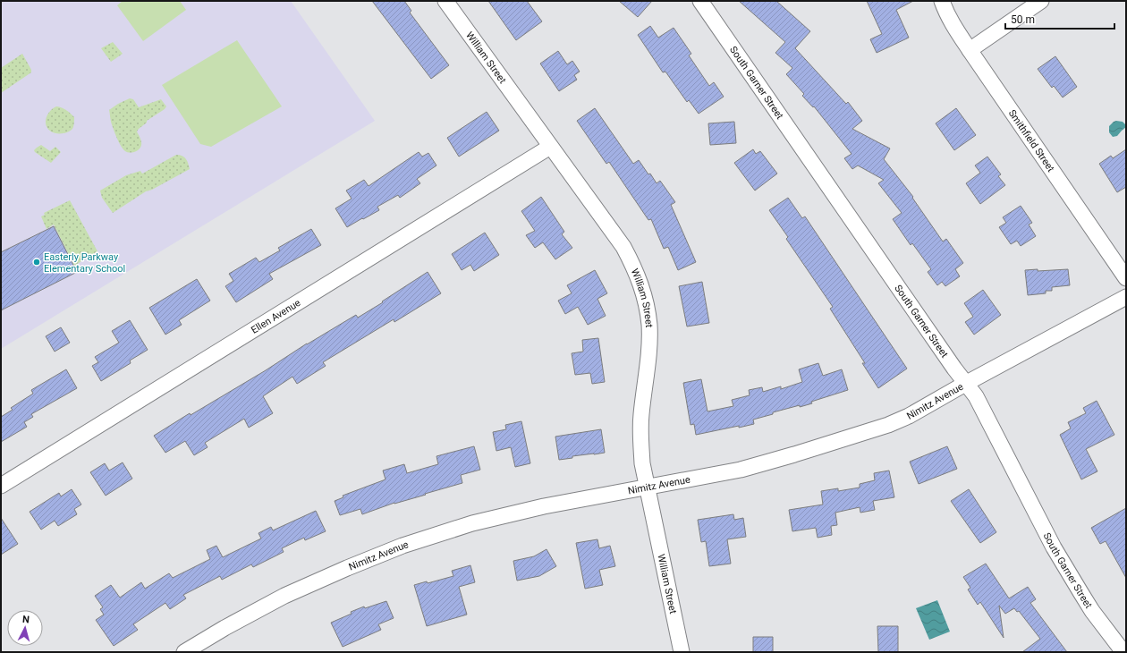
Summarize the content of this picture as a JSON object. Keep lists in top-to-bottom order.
{
  "streets": {
    "street": [
      "William Street",
      "South Garner Street",
      "Smithfield Street",
      "Ellen Avenue",
      "Nimitz Avenue"
    ]
  },
  "crossings": [
    ["William Street", "Ellen Avenue"],
    ["William Street", "Nimitz Avenue"],
    ["South Garner Street", "Nimitz Avenue"]
  ],
  "places": ["Easterly Parkway Elementary School"],
  "scale_bar": "50 m",
  "north": "top"
}
